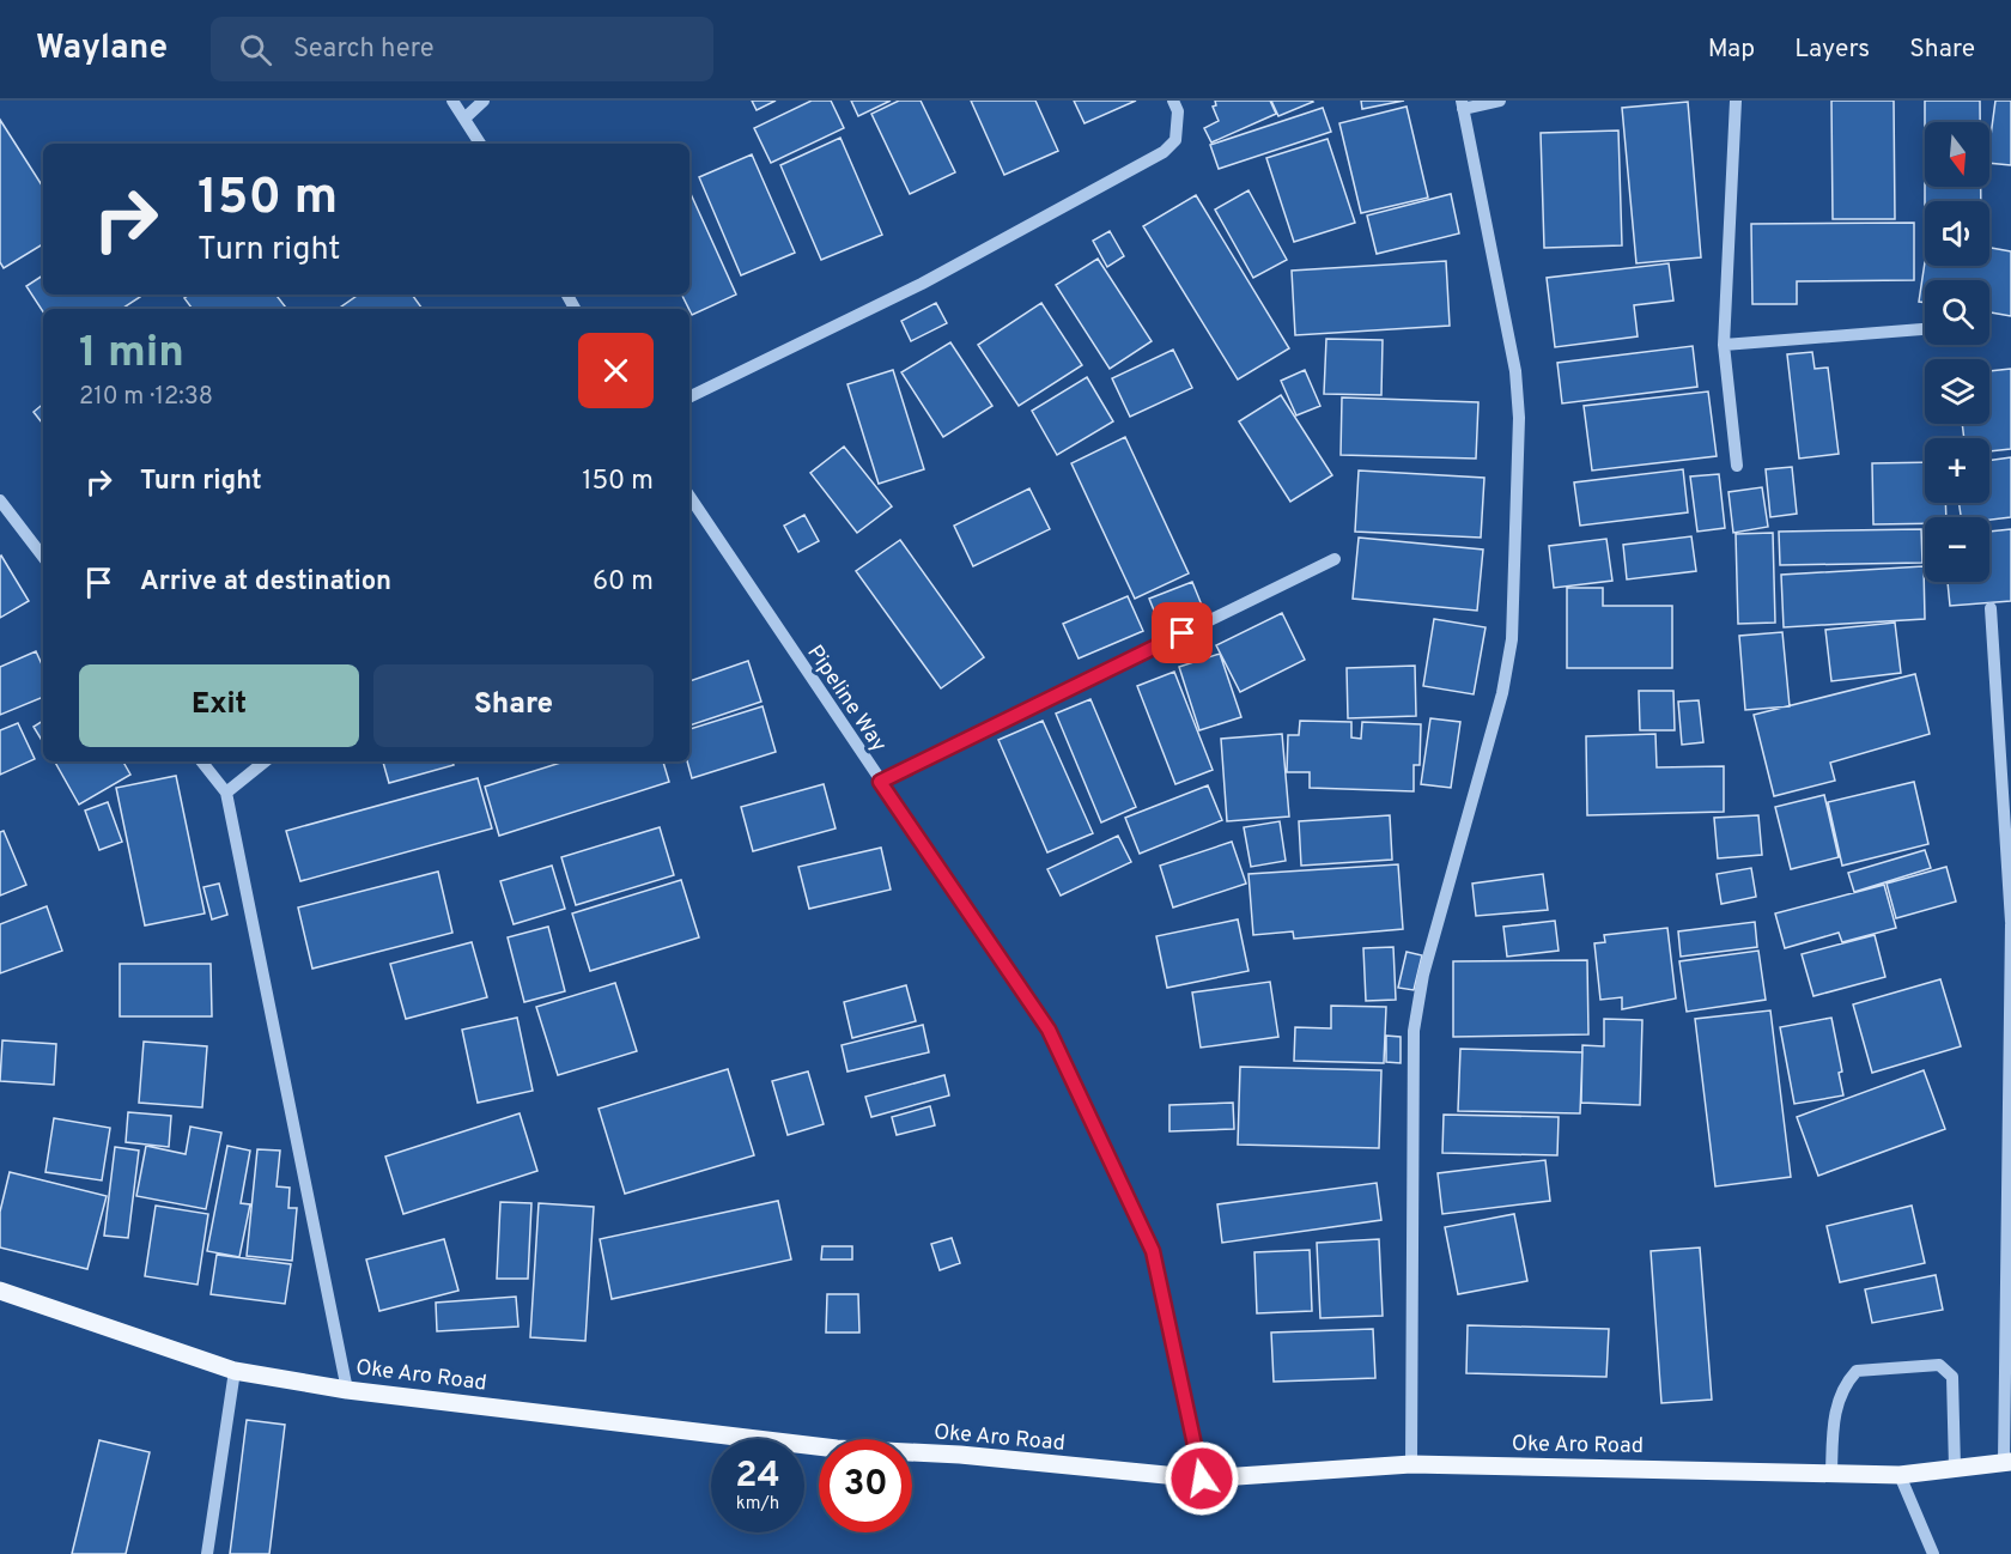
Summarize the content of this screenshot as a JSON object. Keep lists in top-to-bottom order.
{
  "streets": {
    "main road": ["Oke Aro Road"],
    "street": ["Pipeline Way"]
  },
  "crossings": [
    ["Pipeline Way", "Oke Aro Road"]
  ],
  "north": "bottom",
  "page": {
    "header": "Waylane",
    "search": "Search here",
    "nav": ["Map", "Layers", "Share"],
    "map_buttons": ["+", "−"],
    "turn": ["150 m", "Turn right"],
    "heading": ["1 min", "210 m · 12:38"],
    "list": [
      {
        "name": "Turn right",
        "value": "150 m"
      },
      {
        "name": "Arrive at destination",
        "value": "60 m"
      }
    ],
    "buttons": ["Exit", "Share"],
    "speed": "24 km/h",
    "limit": "30"
  }
}
